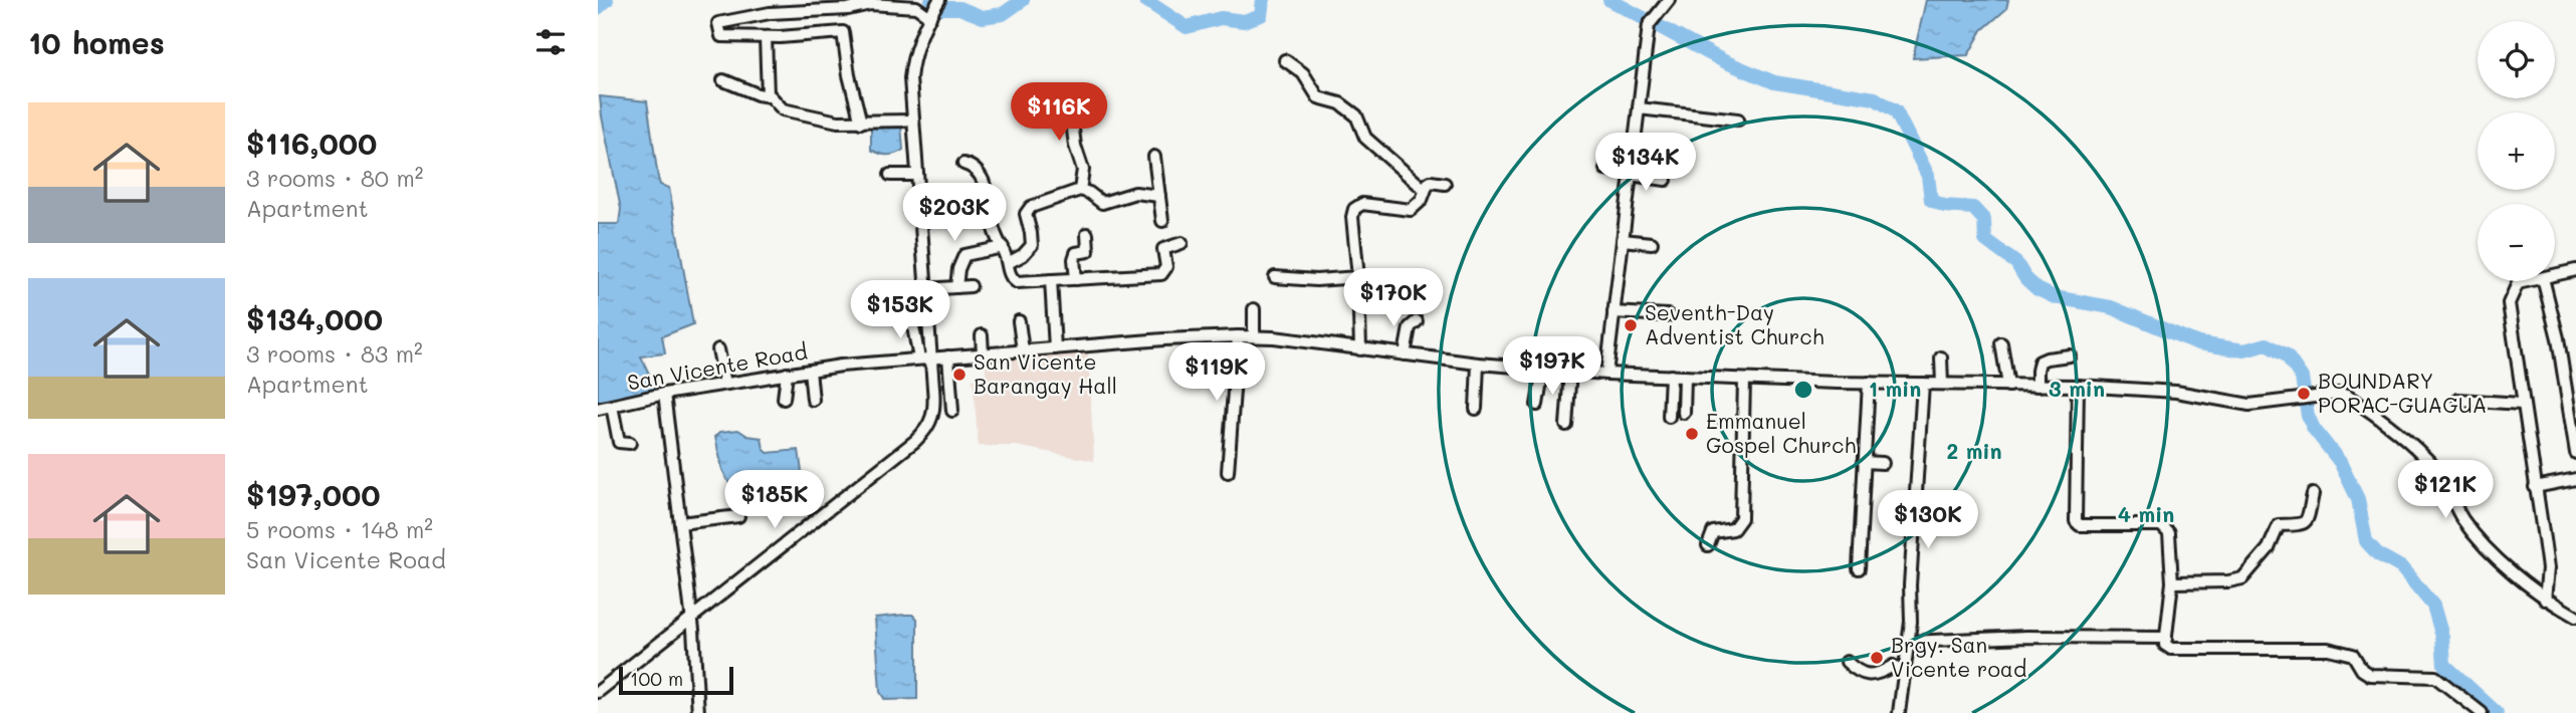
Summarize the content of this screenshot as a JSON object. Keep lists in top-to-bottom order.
{
  "streets": {
    "street": ["San Vicente Road"]
  },
  "places": [
    "Seventh-Day Adventist Church",
    "San Vicente Barangay Hall",
    "BOUNDARY PORAC-GUAGUA",
    "Emmanuel Gospel Church",
    "Brgy. San Vicente road"
  ],
  "scale_bar": "100 m",
  "page": {
    "heading": "10 homes",
    "map_buttons": ["+", "−"],
    "price": [
      "$116K",
      "$134K",
      "$203K",
      "$170K",
      "$153K",
      "$197K",
      "$119K",
      "$121K",
      "$185K",
      "$130K"
    ],
    "list": [
      {
        "name": "$116,000",
        "note": "3 rooms · 80 m² · Apartment"
      },
      {
        "name": "$134,000",
        "note": "3 rooms · 83 m² · Apartment"
      },
      {
        "name": "$197,000",
        "note": "5 rooms · 148 m² · San Vicente Road"
      }
    ],
    "scale": "100 m"
  },
  "rings": [
    "1 min",
    "3 min",
    "2 min",
    "4 min"
  ]
}
